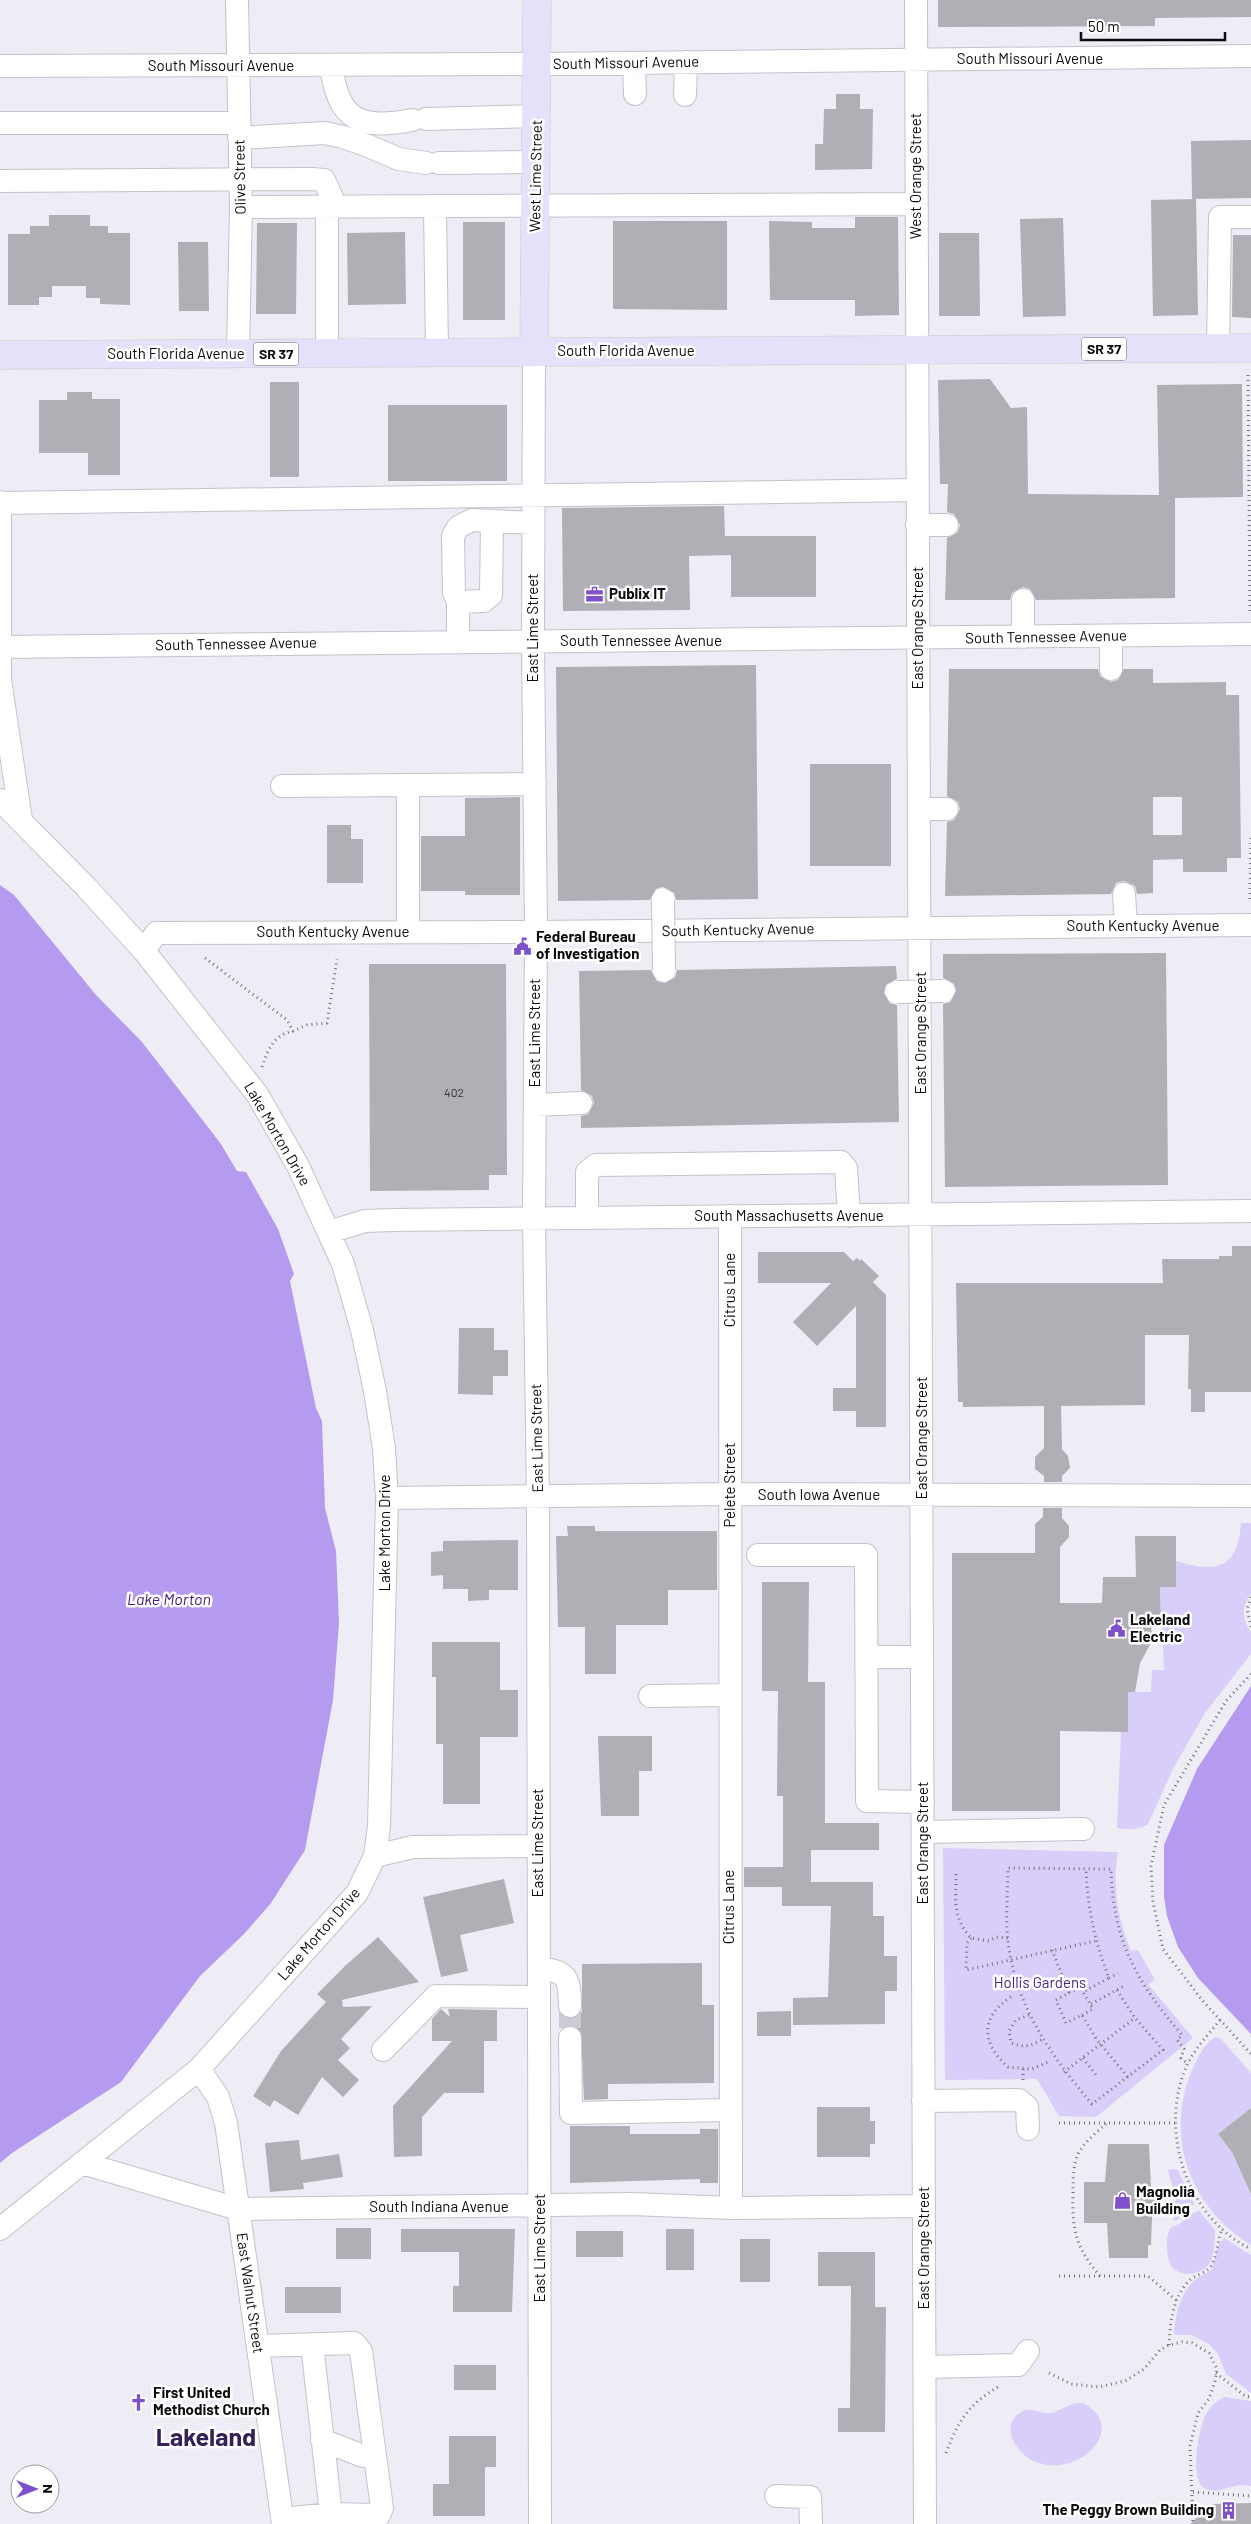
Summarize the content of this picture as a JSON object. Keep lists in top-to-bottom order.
{
  "streets": {
    "main road": ["West Lime Street", "SR 37", "South Florida Avenue"],
    "street": [
      "South Missouri Avenue",
      "West Orange Street",
      "Olive Street",
      "East Lime Street",
      "East Orange Street",
      "South Tennessee Avenue",
      "South Kentucky Avenue",
      "Lake Morton Drive",
      "South Massachusetts Avenue",
      "Citrus Lane",
      "Pelete Street",
      "South Iowa Avenue",
      "South Indiana Avenue",
      "East Walnut Street"
    ]
  },
  "crossings": [
    ["South Missouri Avenue", "West Lime Street"],
    ["South Missouri Avenue", "West Orange Street"],
    ["South Missouri Avenue", "Olive Street"],
    ["West Lime Street", "South Florida Avenue"],
    ["West Lime Street", "East Lime Street"],
    ["West Orange Street", "South Florida Avenue"],
    ["West Orange Street", "East Orange Street"],
    ["Olive Street", "South Florida Avenue"],
    ["South Florida Avenue", "East Lime Street"],
    ["South Florida Avenue", "East Orange Street"],
    ["East Lime Street", "South Tennessee Avenue"],
    ["East Lime Street", "South Kentucky Avenue"],
    ["East Lime Street", "South Massachusetts Avenue"],
    ["East Lime Street", "South Iowa Avenue"],
    ["East Lime Street", "South Indiana Avenue"],
    ["East Orange Street", "South Tennessee Avenue"],
    ["East Orange Street", "South Kentucky Avenue"],
    ["East Orange Street", "South Massachusetts Avenue"],
    ["East Orange Street", "South Iowa Avenue"],
    ["East Orange Street", "South Indiana Avenue"],
    ["South Kentucky Avenue", "Lake Morton Drive"],
    ["Lake Morton Drive", "South Massachusetts Avenue"],
    ["Lake Morton Drive", "South Iowa Avenue"],
    ["Lake Morton Drive", "South Indiana Avenue"],
    ["Lake Morton Drive", "East Walnut Street"],
    ["South Massachusetts Avenue", "Citrus Lane"],
    ["Citrus Lane", "Pelete Street"],
    ["Citrus Lane", "South Indiana Avenue"],
    ["Pelete Street", "South Iowa Avenue"],
    ["South Indiana Avenue", "East Walnut Street"]
  ],
  "districts": ["Lakeland"],
  "water": ["Lake Morton"],
  "parks": ["Hollis Gardens"],
  "places": {
    "office": ["Publix IT"],
    "public building": ["Federal Bureau of Investigation", "Lakeland Electric"],
    "shop": ["Magnolia Building"],
    "church": ["First United Methodist Church"],
    "building": ["The Peggy Brown Building"]
  },
  "house_numbers": ["402"],
  "scale_bar": "50 m",
  "north": "right"
}
